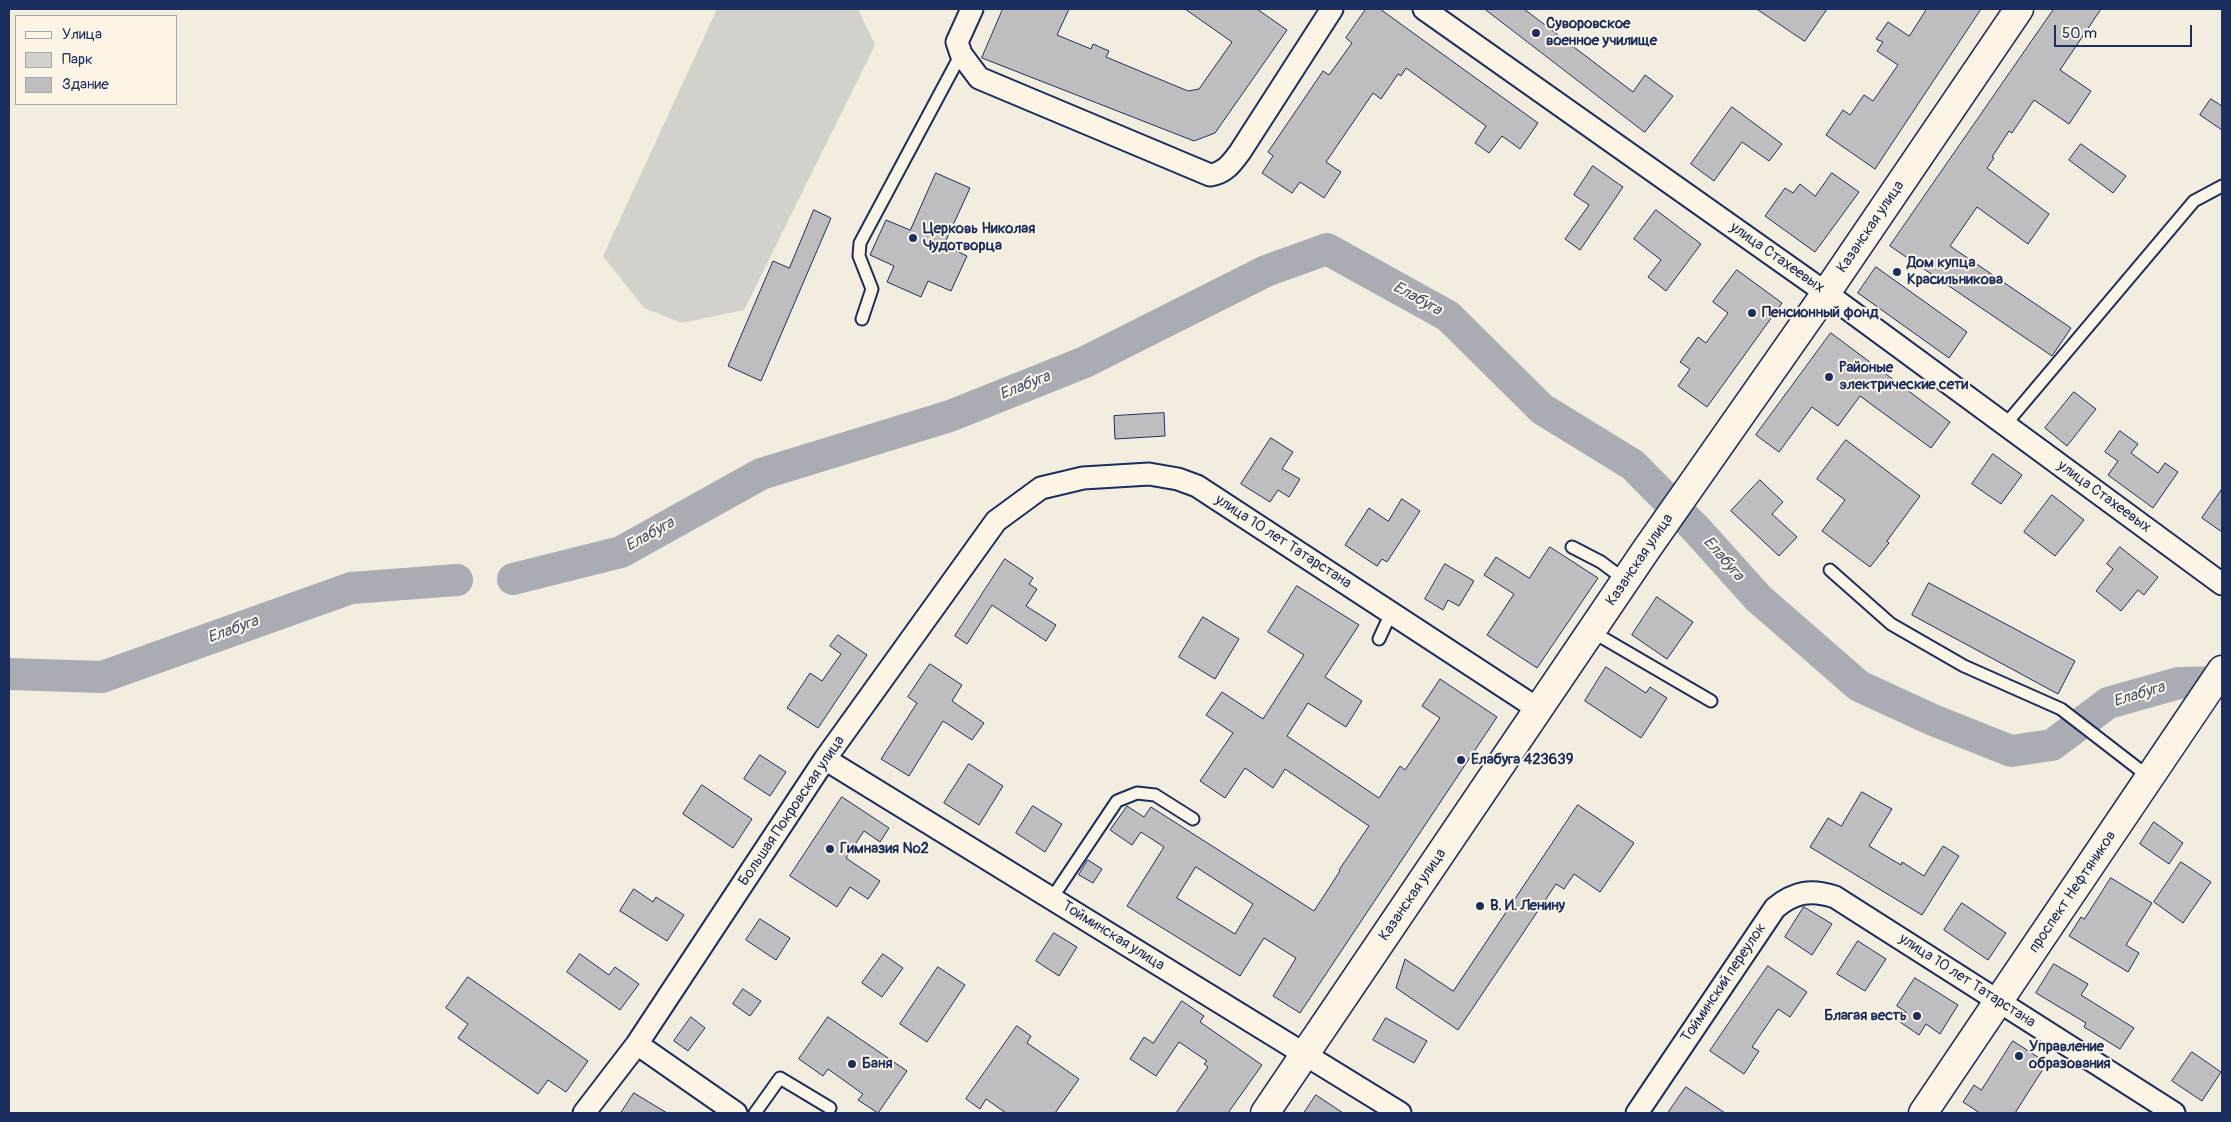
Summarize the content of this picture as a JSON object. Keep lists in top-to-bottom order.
{
  "streets": {
    "street": [
      "Казанская улица",
      "улица Стахеевых",
      "улица 10 лет Татарстана",
      "Большая Покровская улица",
      "проспект Нефтяников",
      "Тойминская улица",
      "Тойминский переулок"
    ]
  },
  "crossings": [
    ["Казанская улица", "улица Стахеевых"],
    ["Казанская улица", "улица 10 лет Татарстана"],
    ["Казанская улица", "Тойминская улица"],
    ["улица 10 лет Татарстана", "Большая Покровская улица"],
    ["улица 10 лет Татарстана", "проспект Нефтяников"],
    ["улица 10 лет Татарстана", "Тойминский переулок"],
    ["Большая Покровская улица", "Тойминская улица"]
  ],
  "water": ["Елабуга"],
  "places": [
    "Суворовское военное училище",
    "Церковь Николая Чудотворца",
    "Дом купца Красильникова",
    "Пенсионный фонд",
    "Районые электрические сети",
    "Елабуга 423639",
    "Гимназия №2",
    "В. И. Ленину",
    "Благая весть",
    "Управление образования",
    "Баня"
  ],
  "legend": ["Улица", "Парк", "Здание"],
  "scale_bar": "50 m"
}
